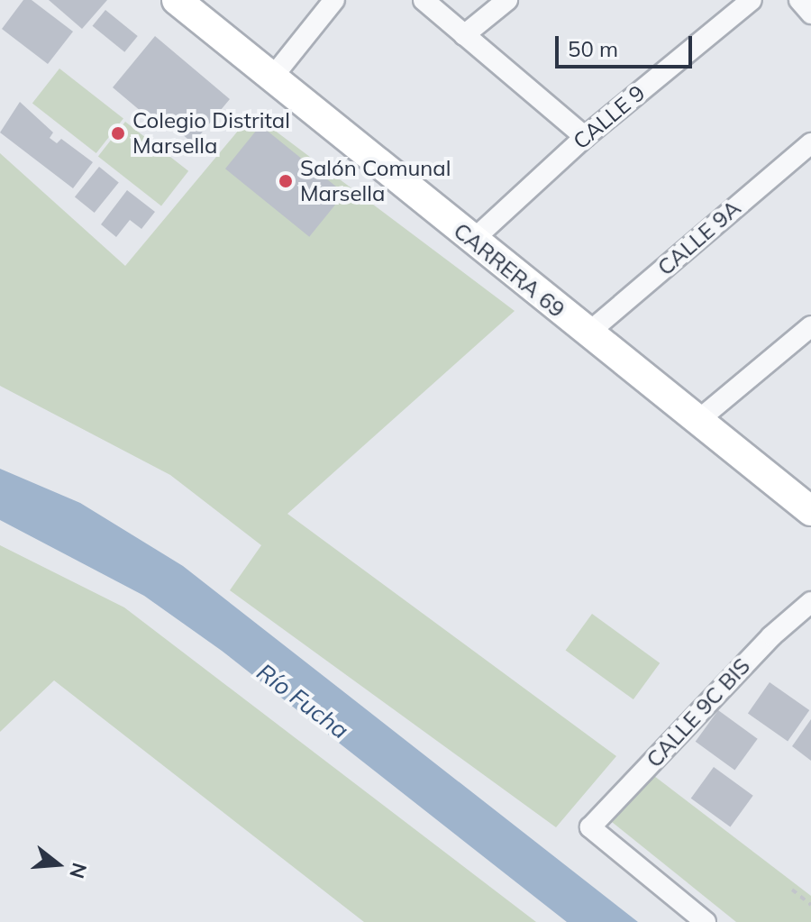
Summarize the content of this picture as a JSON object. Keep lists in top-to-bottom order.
{
  "streets": {
    "street": [
      "CALLE 9",
      "CALLE 9A",
      "CARRERA 69",
      "CALLE 9C BIS"
    ]
  },
  "crossings": [
    ["CALLE 9", "CARRERA 69"],
    ["CALLE 9A", "CARRERA 69"]
  ],
  "water": ["Río Fucha"],
  "places": ["Colegio Distrital Marsella", "Salón Comunal Marsella"],
  "scale_bar": "50 m",
  "north": "right"
}
